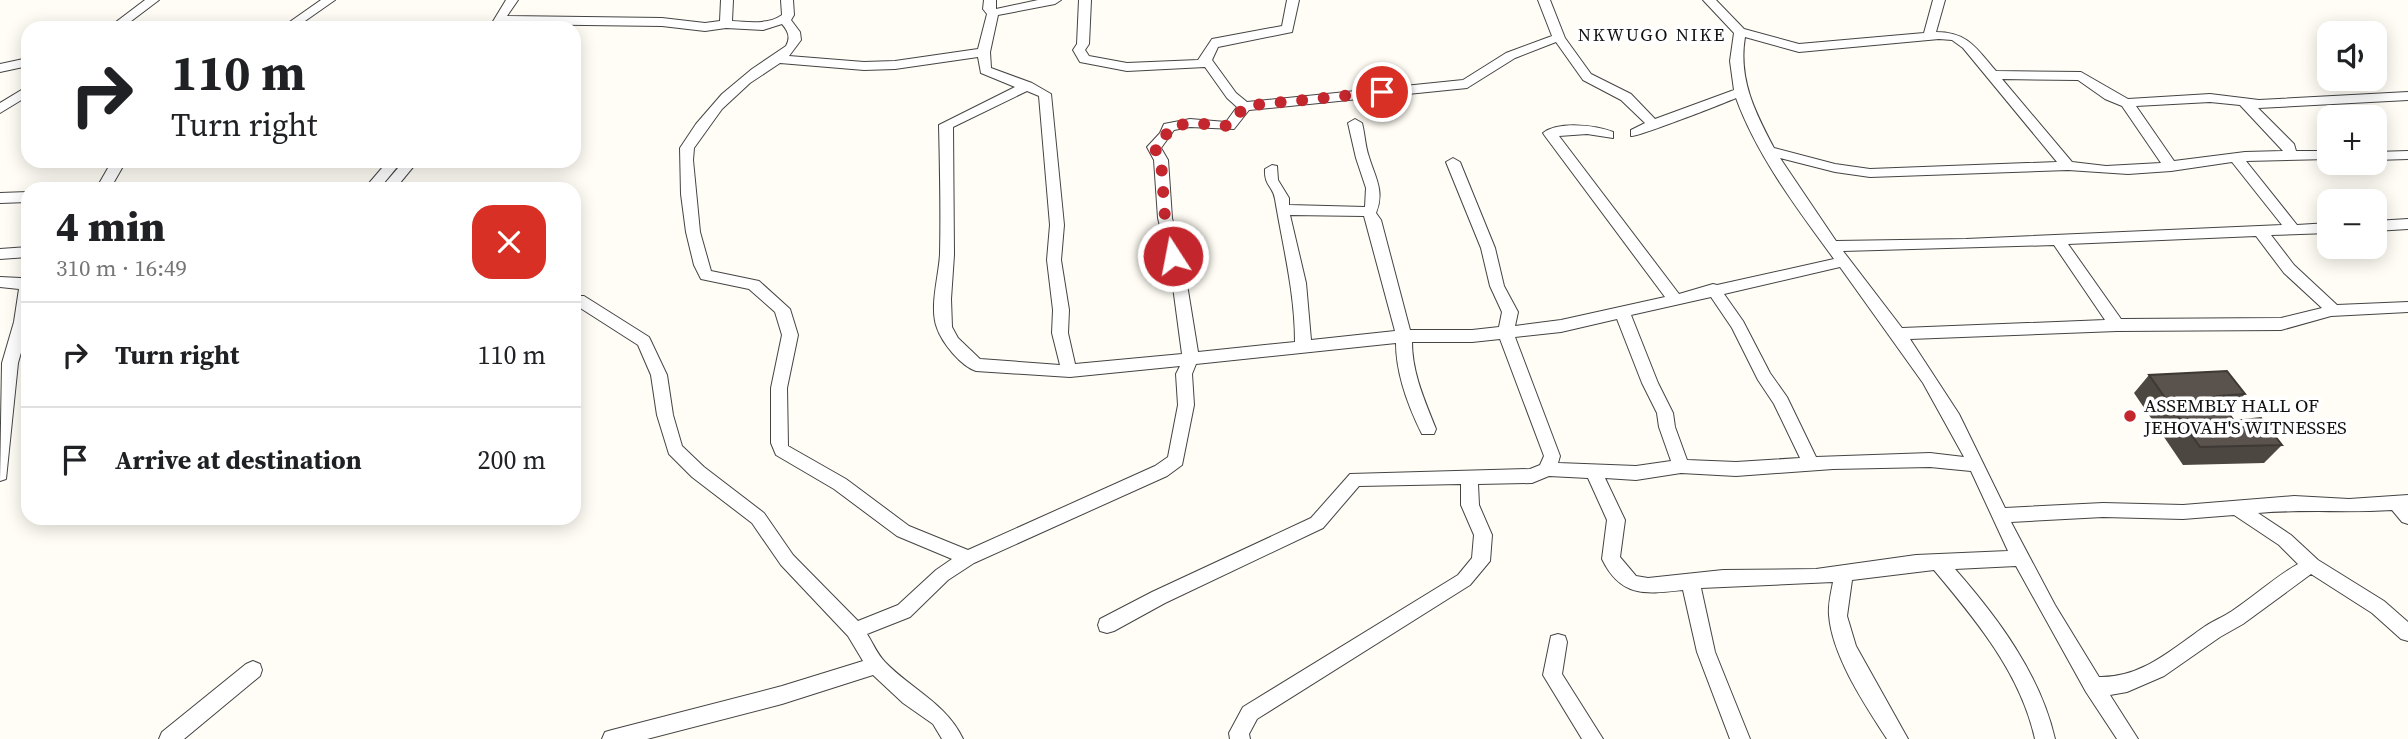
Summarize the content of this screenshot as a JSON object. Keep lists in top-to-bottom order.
{
  "districts": ["NKWUGO NIKE"],
  "places": ["ASSEMBLY HALL OF JEHOVAH'S WITNESSES"],
  "page": {
    "map_buttons": ["+", "−"],
    "turn": ["110 m", "Turn right"],
    "heading": ["4 min", "310 m · 16:49"],
    "list": [
      {
        "name": "Turn right",
        "value": "110 m"
      },
      {
        "name": "Arrive at destination",
        "value": "200 m"
      }
    ]
  }
}
